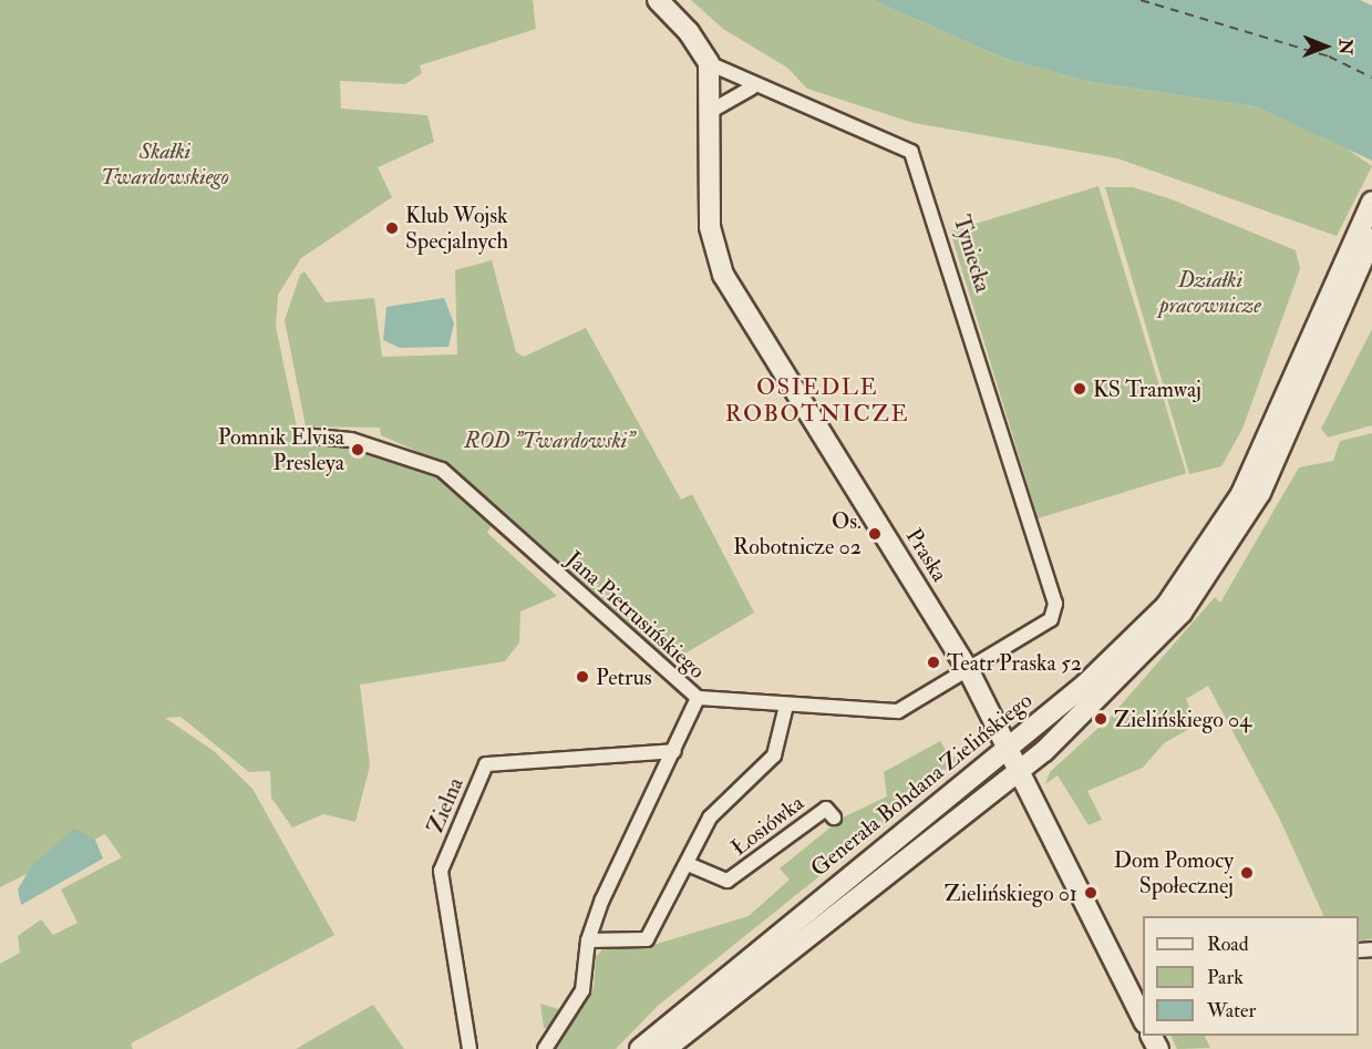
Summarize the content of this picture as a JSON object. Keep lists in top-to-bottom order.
{
  "streets": {
    "main road": ["Tyniecka", "Praska", "Generała Bohdana Zielińskiego"],
    "street": ["Jana Pietrusińskiego", "Zielna", "Łosiówka"]
  },
  "crossings": [
    ["Tyniecka", "Praska"],
    ["Tyniecka", "Jana Pietrusińskiego"],
    ["Praska", "Jana Pietrusińskiego"],
    ["Praska", "Generała Bohdana Zielińskiego"]
  ],
  "districts": ["OSIEDLE ROBOTNICZE"],
  "parks": ["Skałki Twardowskiego", "Działki pracownicze", "ROD \"Twardowski\""],
  "places": [
    "Klub Wojsk Specjalnych",
    "KS Tramwaj",
    "Pomnik Elvisa Presleya",
    "Os. Robotnicze 02",
    "Teatr Praska 52",
    "Petrus",
    "Zielińskiego 04",
    "Dom Pomocy Społecznej",
    "Zielińskiego 01"
  ],
  "legend": ["Road", "Park", "Water"],
  "north": "right"
}
